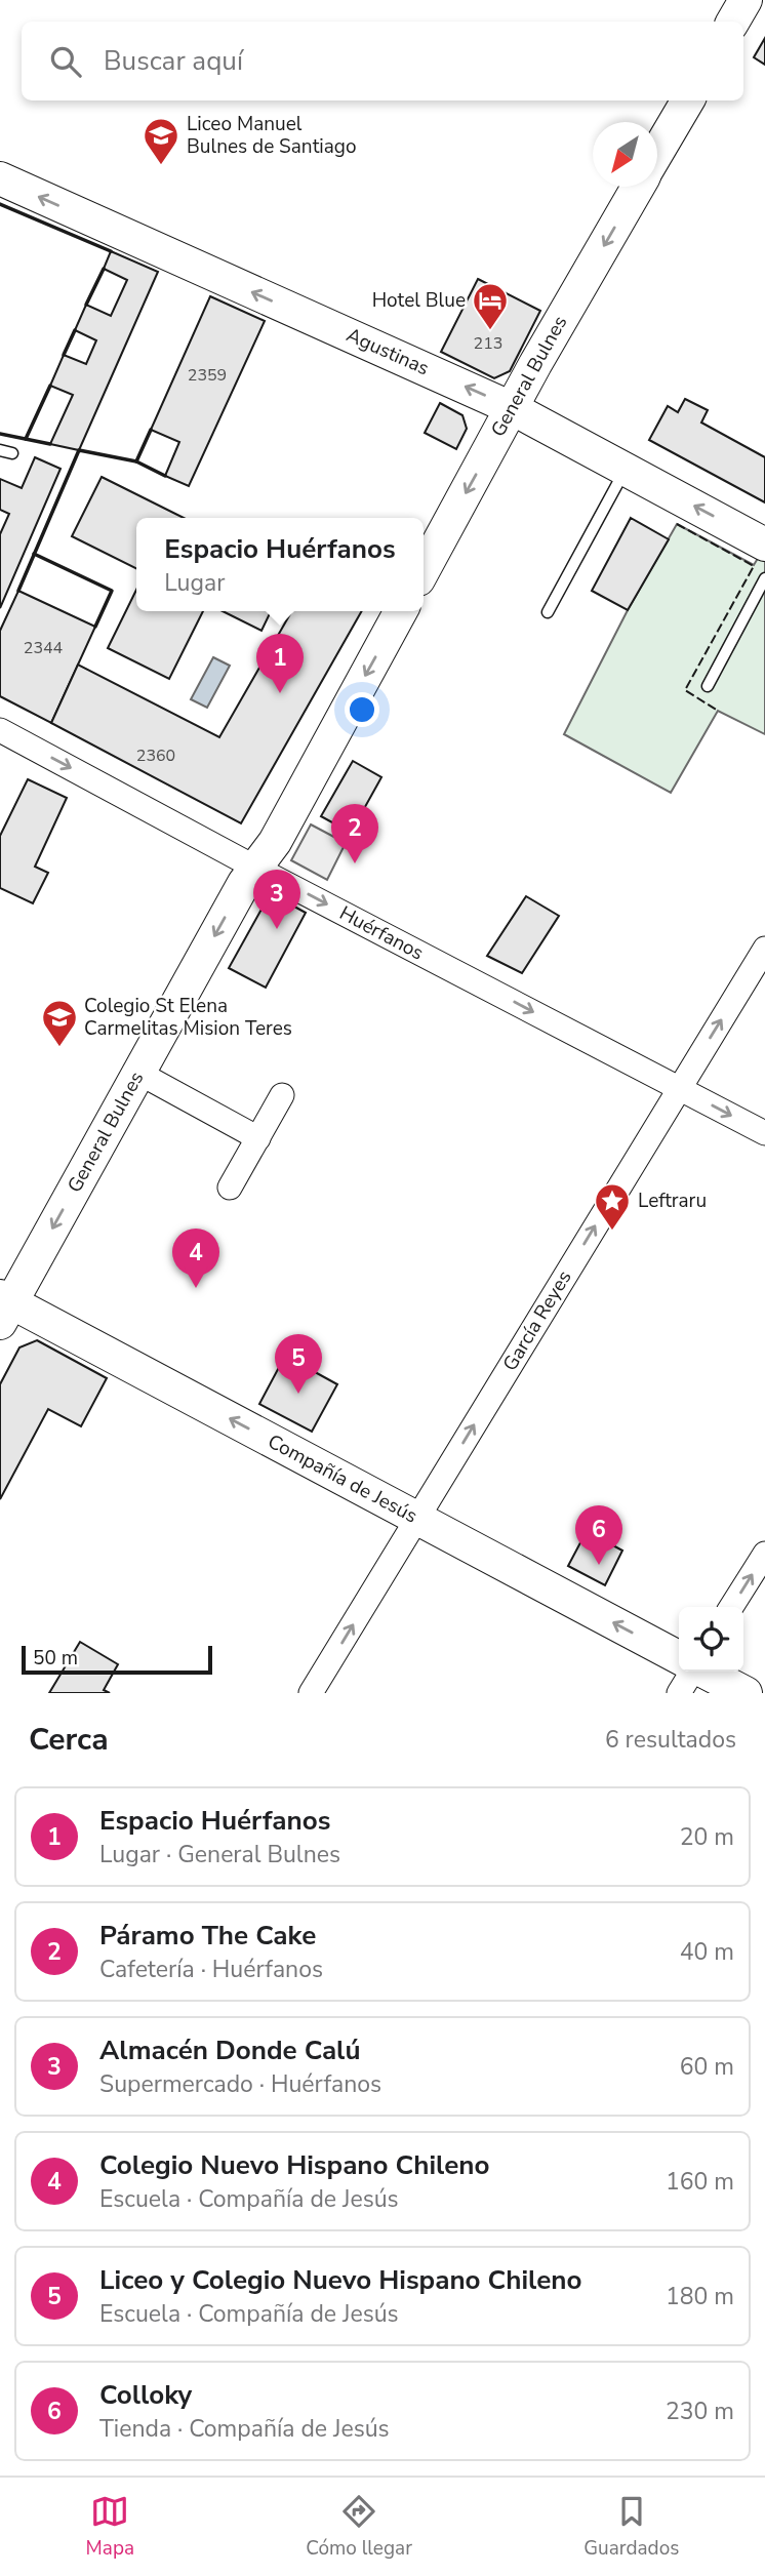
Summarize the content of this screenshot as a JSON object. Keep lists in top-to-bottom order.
{
  "streets": {
    "street": [
      "Agustinas",
      "General Bulnes",
      "Huérfanos",
      "García Reyes",
      "Compañía de Jesús"
    ]
  },
  "crossings": [
    ["Agustinas", "General Bulnes"],
    ["General Bulnes", "Huérfanos"],
    ["General Bulnes", "Compañía de Jesús"],
    ["Huérfanos", "García Reyes"],
    ["García Reyes", "Compañía de Jesús"]
  ],
  "one_way": [
    "Agustinas",
    "General Bulnes",
    "Huérfanos",
    "García Reyes",
    "Compañía de Jesús"
  ],
  "places": {
    "school or university": ["Liceo Manuel Bulnes de Santiago", "Colegio St Elena Carmelitas Mision Teres"],
    "hotel": ["Hotel Blue"],
    "place": ["Leftraru"]
  },
  "house_numbers": [
    "213",
    "2359",
    "2344",
    "2360"
  ],
  "scale_bar": "50 m",
  "north": "bottom left",
  "page": {
    "search": "Buscar aquí",
    "popup": ["Espacio Huérfanos", "Lugar"],
    "pins": [
      "1",
      "2",
      "3",
      "4",
      "5",
      "6"
    ],
    "scale": "50 m",
    "heading": ["Cerca", "6 resultados"],
    "list": [
      {
        "mark": "1",
        "name": "Espacio Huérfanos",
        "note": "Lugar · General Bulnes",
        "value": "20 m"
      },
      {
        "mark": "2",
        "name": "Páramo The Cake",
        "note": "Cafetería · Huérfanos",
        "value": "40 m"
      },
      {
        "mark": "3",
        "name": "Almacén Donde Calú",
        "note": "Supermercado · Huérfanos",
        "value": "60 m"
      },
      {
        "mark": "4",
        "name": "Colegio Nuevo Hispano Chileno",
        "note": "Escuela · Compañía de Jesús",
        "value": "160 m"
      },
      {
        "mark": "5",
        "name": "Liceo y Colegio Nuevo Hispano Chileno",
        "note": "Escuela · Compañía de Jesús",
        "value": "180 m"
      },
      {
        "mark": "6",
        "name": "Colloky",
        "note": "Tienda · Compañía de Jesús",
        "value": "230 m"
      }
    ],
    "nav": ["Mapa", "Cómo llegar", "Guardados"]
  }
}
